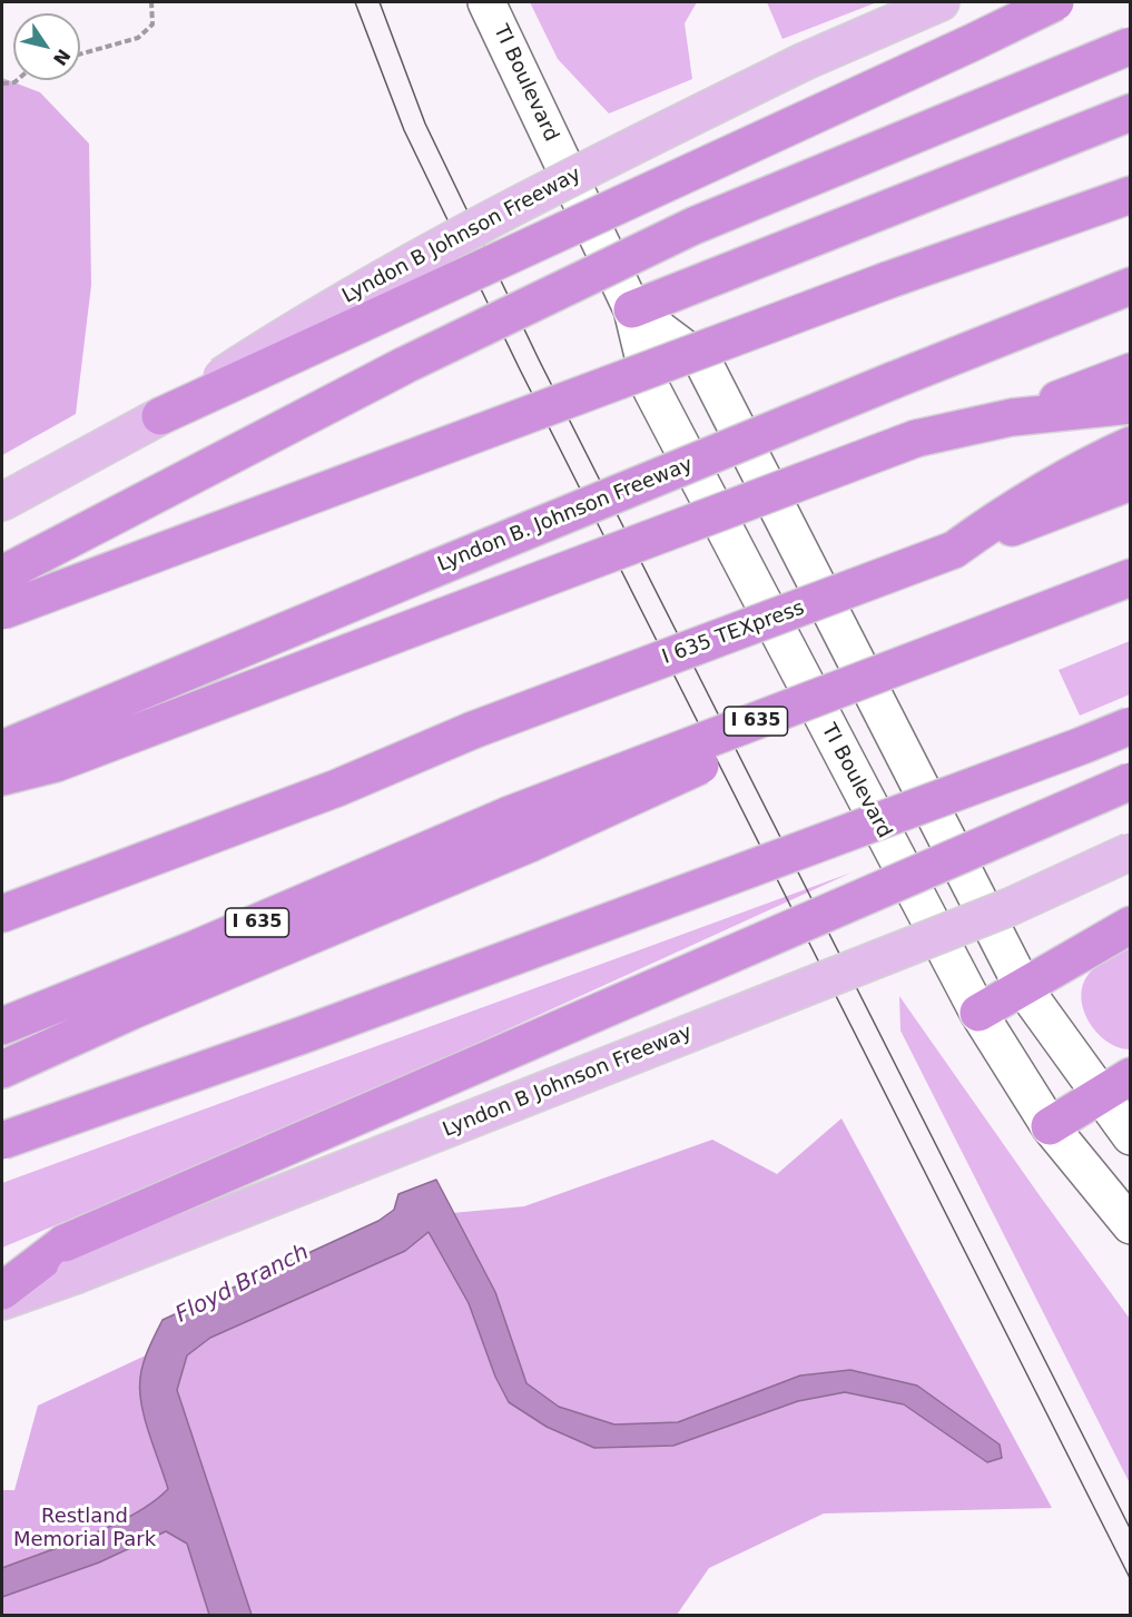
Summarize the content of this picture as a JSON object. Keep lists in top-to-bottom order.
{
  "streets": {
    "highway": ["Lyndon B. Johnson Freeway", "I 635 TEXpress", "I 635"],
    "main road": ["Lyndon B Johnson Freeway"],
    "street": ["TI Boulevard"]
  },
  "water": ["Floyd Branch"],
  "parks": ["Restland Memorial Park"],
  "north": "bottom right"
}
